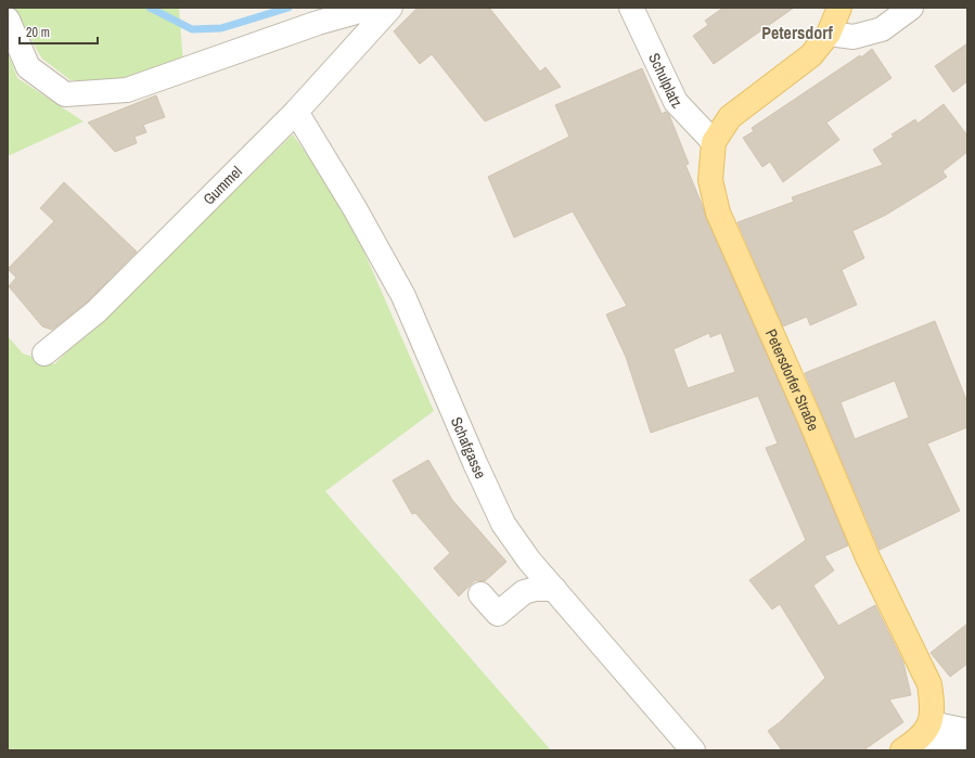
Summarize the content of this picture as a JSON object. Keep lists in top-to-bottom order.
{
  "streets": {
    "main road": ["Petersdorfer Straße"],
    "street": ["Schulplatz", "Gummel", "Schafgasse"]
  },
  "crossings": [
    ["Schulplatz", "Petersdorfer Straße"],
    ["Gummel", "Schafgasse"]
  ],
  "districts": ["Petersdorf"],
  "scale_bar": "20 m"
}
